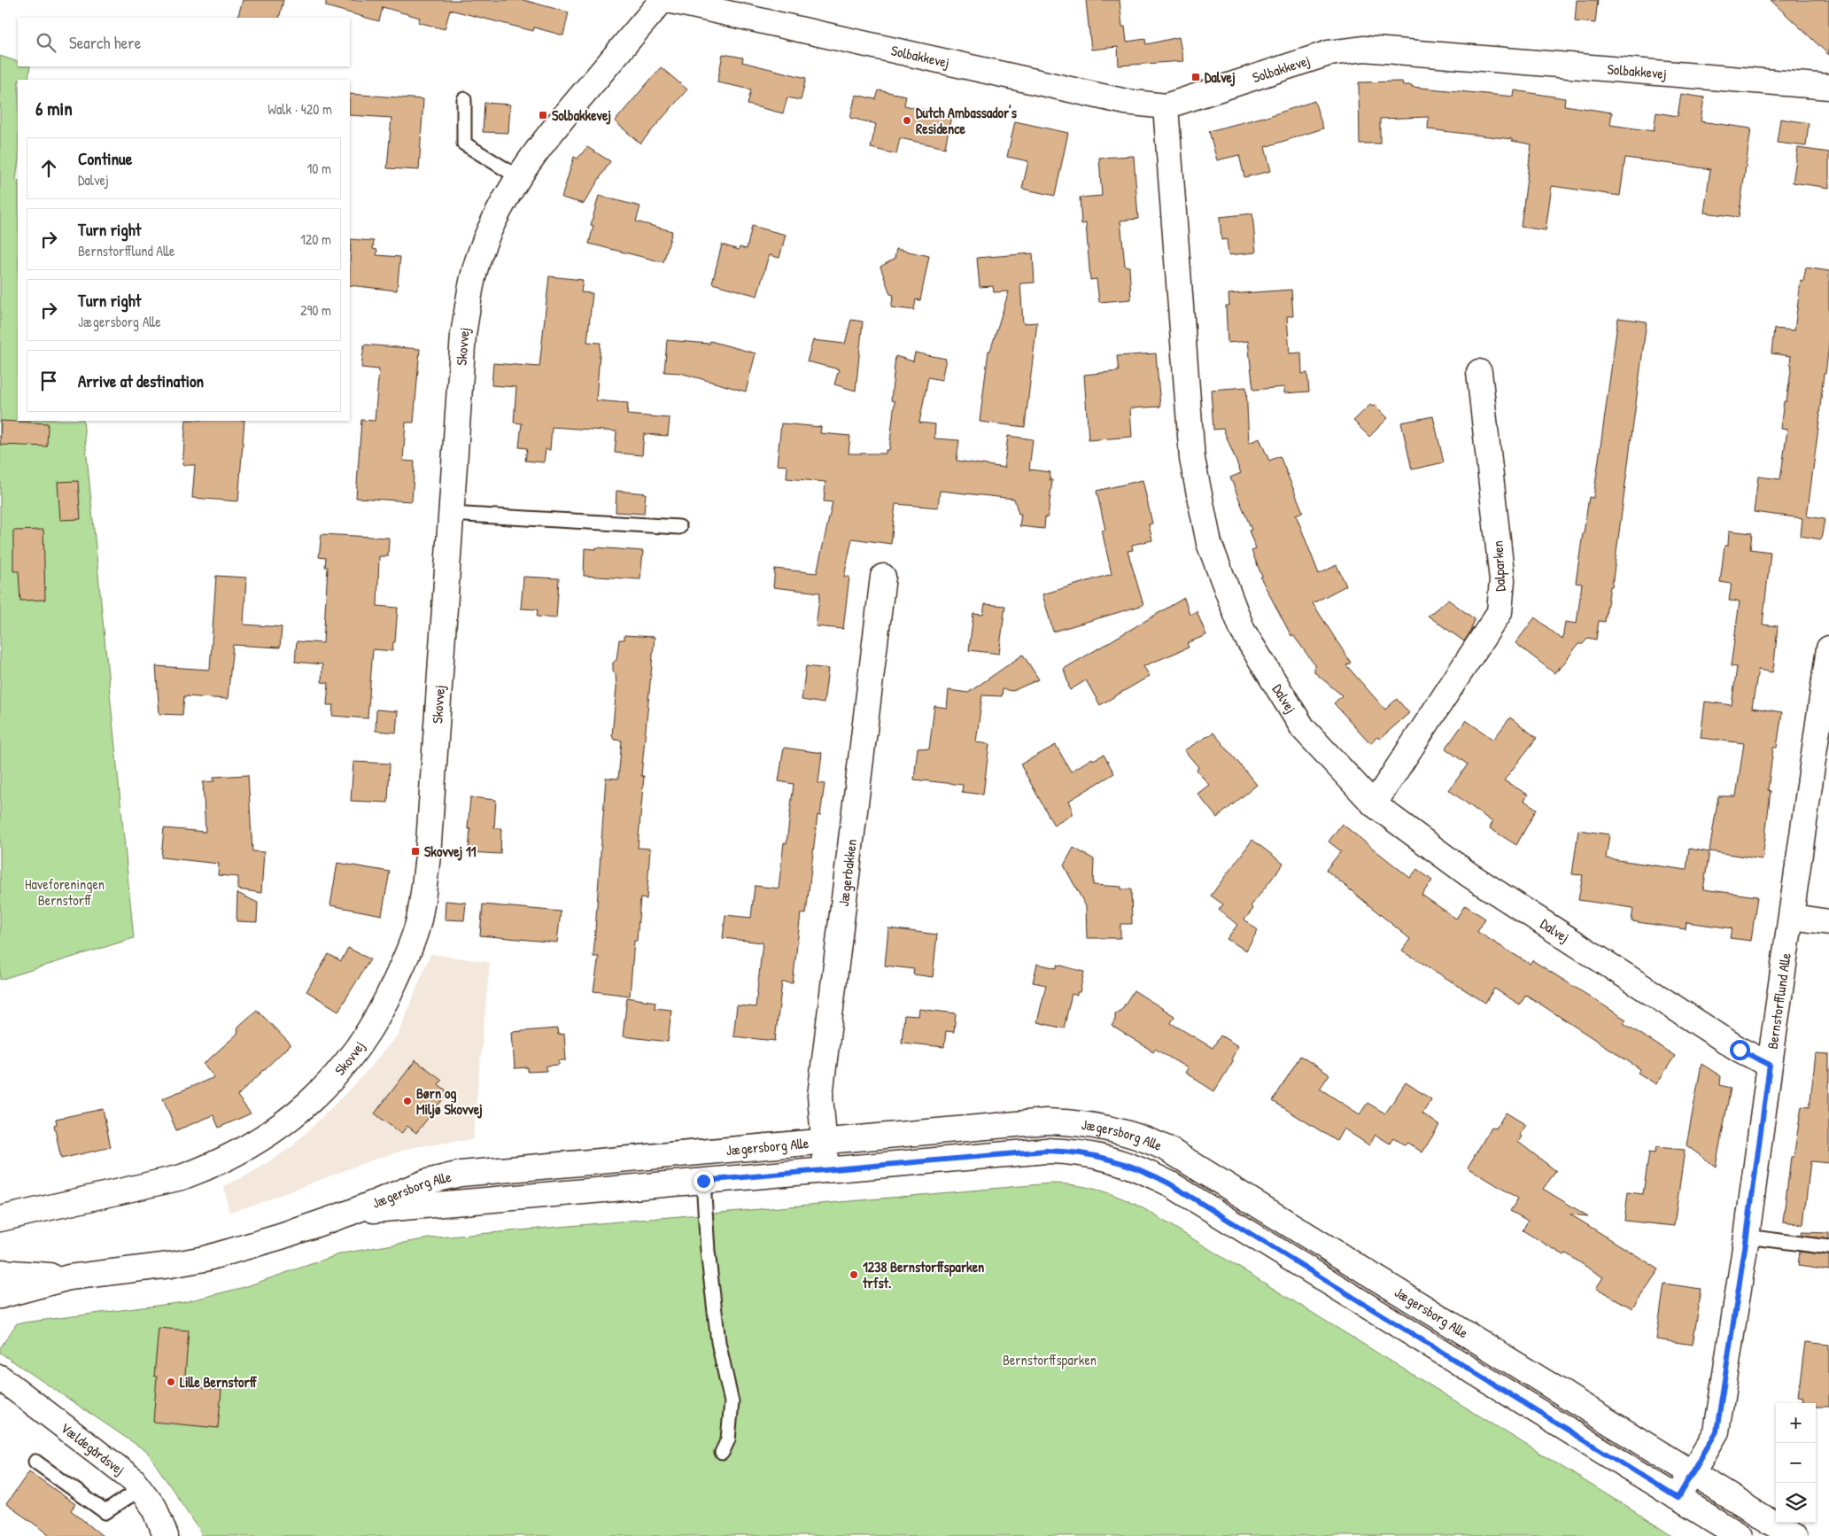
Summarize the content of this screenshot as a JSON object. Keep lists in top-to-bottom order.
{
  "streets": {
    "street": [
      "Solbakkevej",
      "Skovvej",
      "Dalparken",
      "Dalvej",
      "Jægerbakken",
      "Bernstorfflund Alle",
      "Jægersborg Alle",
      "Vældegårdsvej"
    ]
  },
  "crossings": [
    ["Solbakkevej", "Dalvej"],
    ["Dalparken", "Dalvej"],
    ["Dalvej", "Bernstorfflund Alle"],
    ["Jægerbakken", "Jægersborg Alle"],
    ["Bernstorfflund Alle", "Jægersborg Alle"]
  ],
  "parks": ["Haveforeningen Bernstorff", "Bernstorffsparken"],
  "places": {
    "transit": ["Dalvej", "Solbakkevej", "Skovvej 11"],
    "other": [
      "Dutch Ambassador's Residence",
      "Børn og Miljø Skovvej",
      "1238 Bernstorffsparken trfst.",
      "Lille Bernstorff"
    ]
  },
  "page": {
    "search": "Search here",
    "heading": ["6 min", "Walk · 420 m"],
    "list": [
      ["Continue", "Dalvej", "10 m"],
      ["Turn right", "Bernstorfflund Alle", "120 m"],
      ["Turn right", "Jægersborg Alle", "290 m"],
      "Arrive at destination"
    ],
    "map_buttons": ["+", "−"]
  }
}
